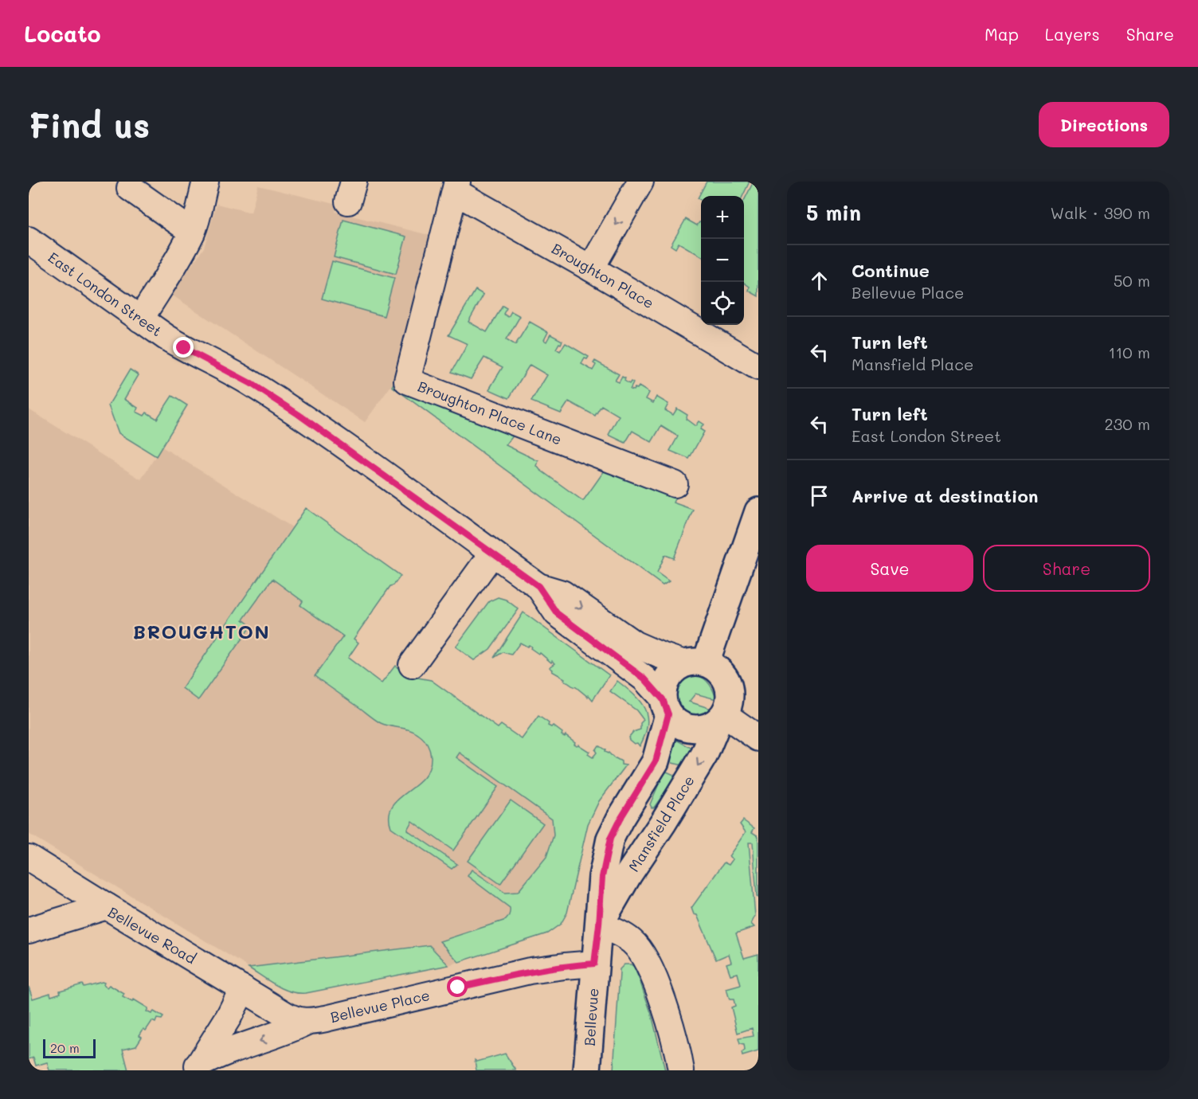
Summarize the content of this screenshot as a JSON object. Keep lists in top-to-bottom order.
{
  "streets": {
    "main road": ["Mansfield Place", "Bellevue"],
    "street": [
      "Broughton Place",
      "East London Street",
      "Broughton Place Lane",
      "Bellevue Road",
      "Bellevue Place"
    ]
  },
  "crossings": [
    ["Broughton Place", "Broughton Place Lane"],
    ["East London Street", "Mansfield Place"],
    ["Mansfield Place", "Bellevue Place"],
    ["Mansfield Place", "Bellevue"],
    ["Bellevue Road", "Bellevue Place"],
    ["Bellevue Place", "Bellevue"]
  ],
  "districts": ["BROUGHTON"],
  "scale_bar": "20 m",
  "page": {
    "header": "Locato",
    "nav": ["Map", "Layers", "Share"],
    "buttons": [
      "Directions",
      ["Save", "Share"]
    ],
    "title": "Find us",
    "heading": ["5 min", "Walk · 390 m"],
    "map_buttons": ["+", "−"],
    "list": [
      ["Continue", "Bellevue Place", "50 m"],
      ["Turn left", "Mansfield Place", "110 m"],
      ["Turn left", "East London Street", "230 m"],
      "Arrive at destination"
    ],
    "scale": "20 m"
  }
}
